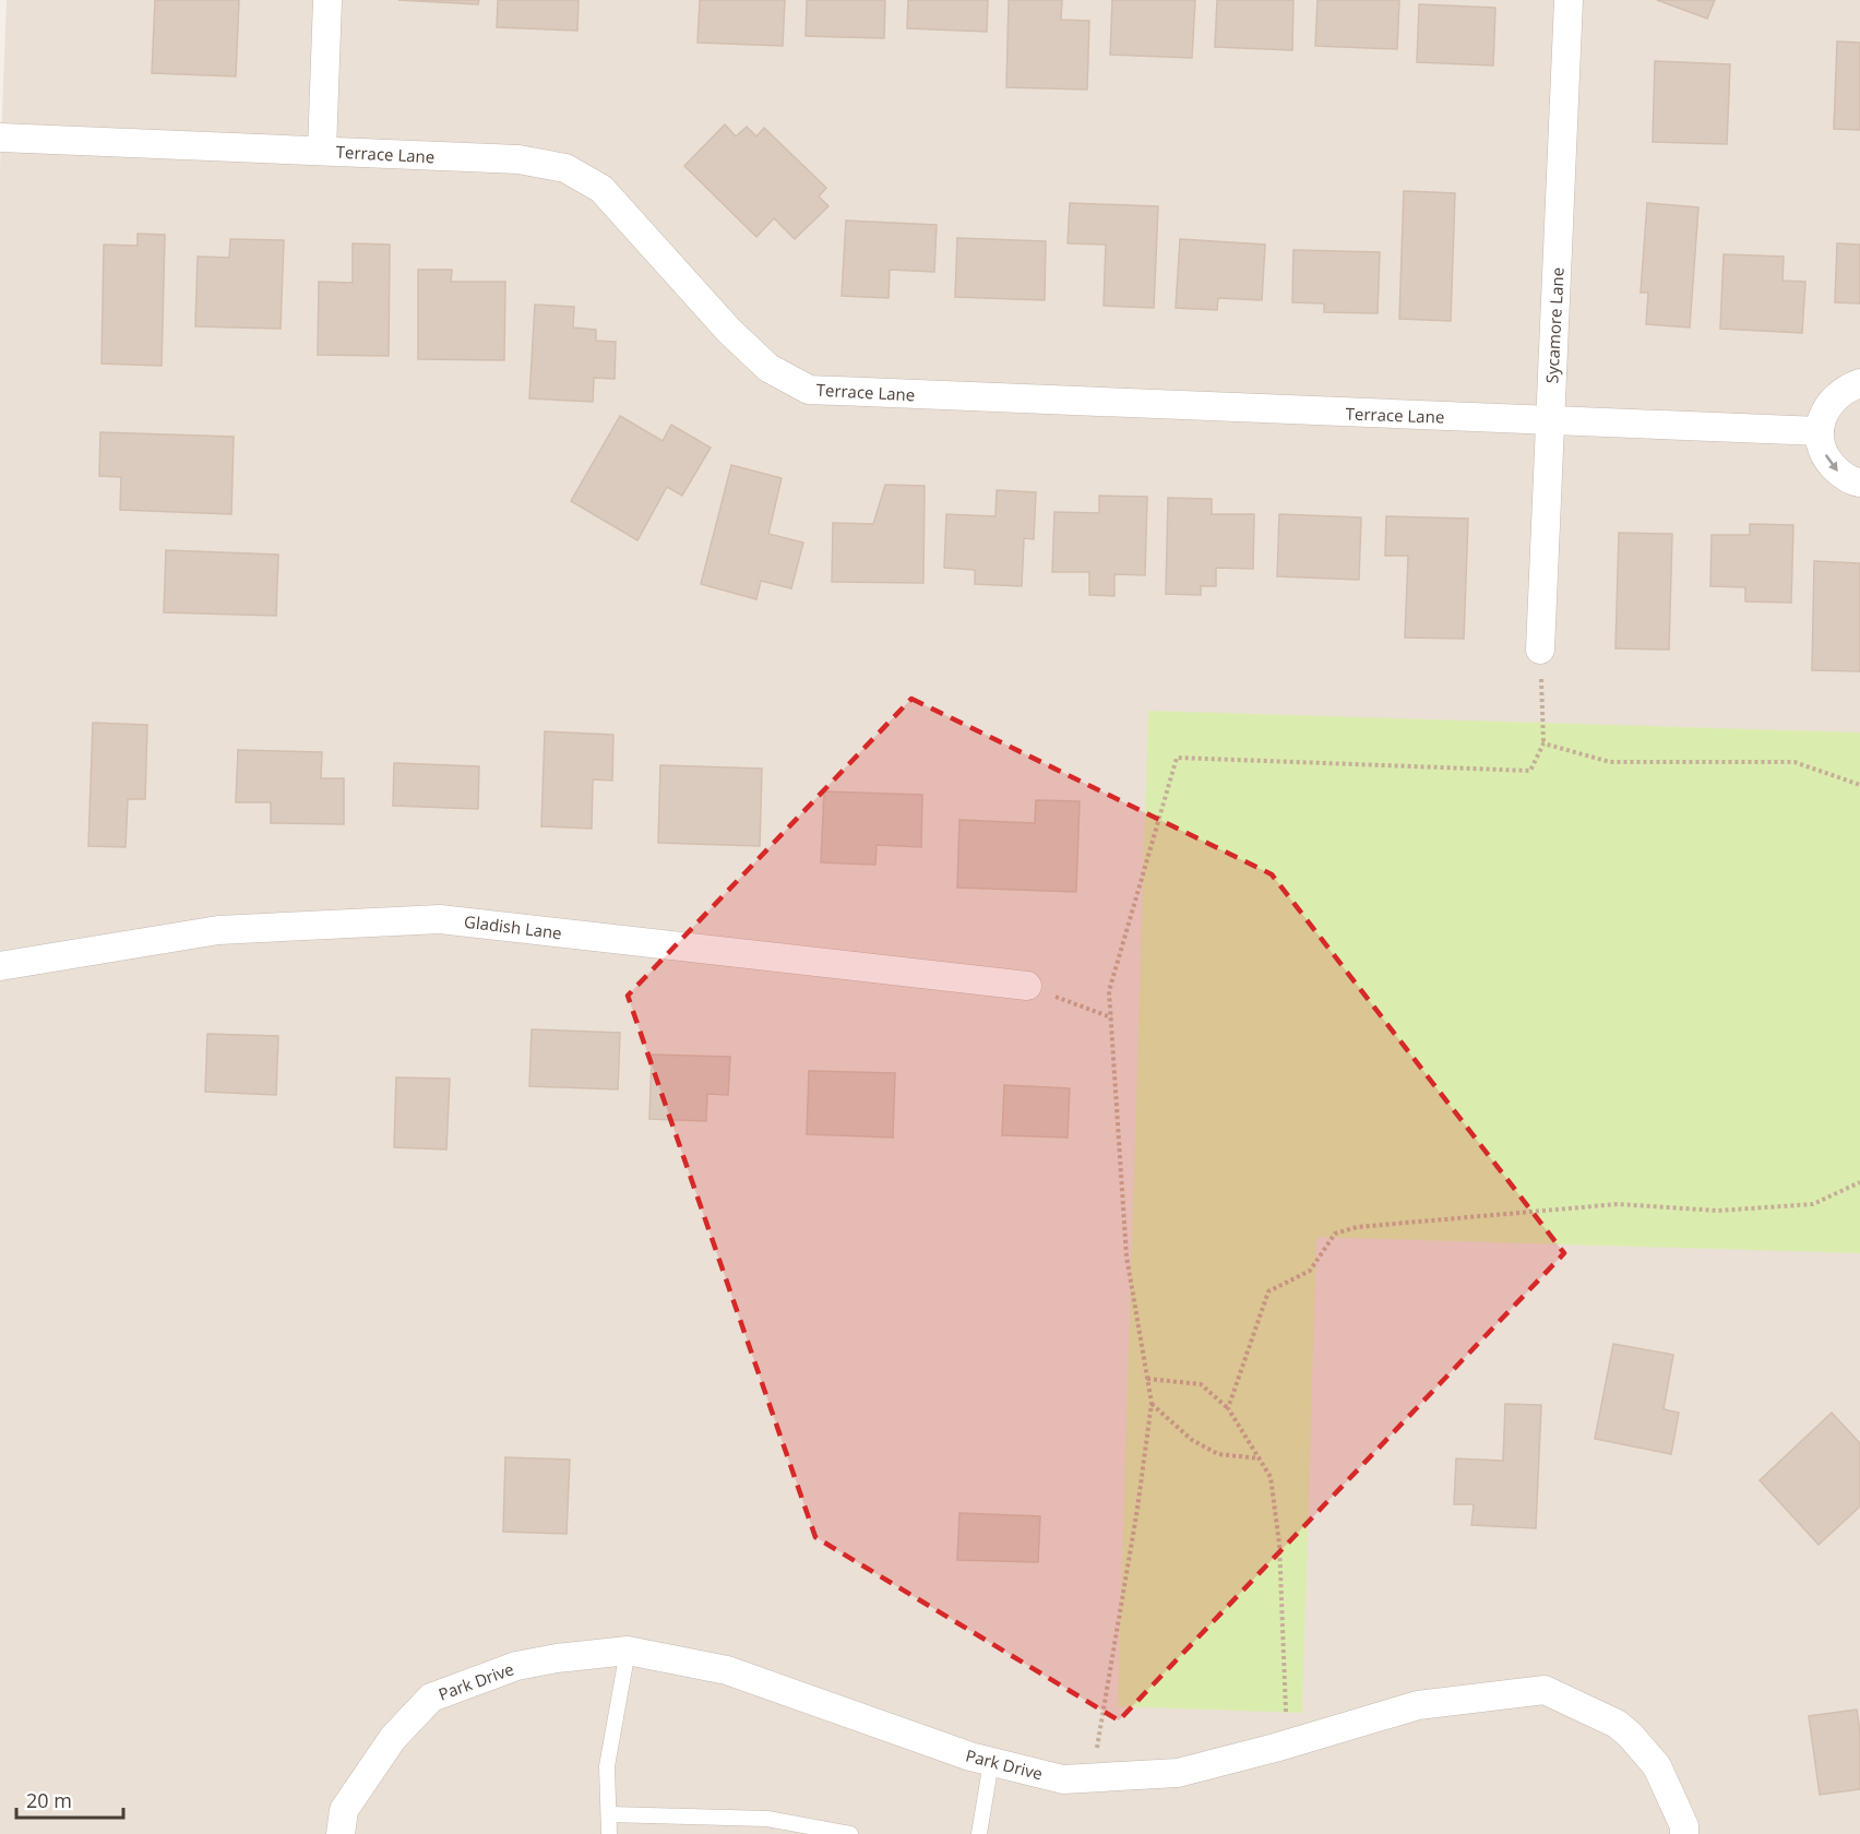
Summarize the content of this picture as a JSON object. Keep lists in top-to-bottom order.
{
  "streets": {
    "street": [
      "Terrace Lane",
      "Sycamore Lane",
      "Gladish Lane",
      "Park Drive"
    ]
  },
  "crossings": [
    ["Terrace Lane", "Sycamore Lane"]
  ],
  "scale_bar": "20 m"
}
